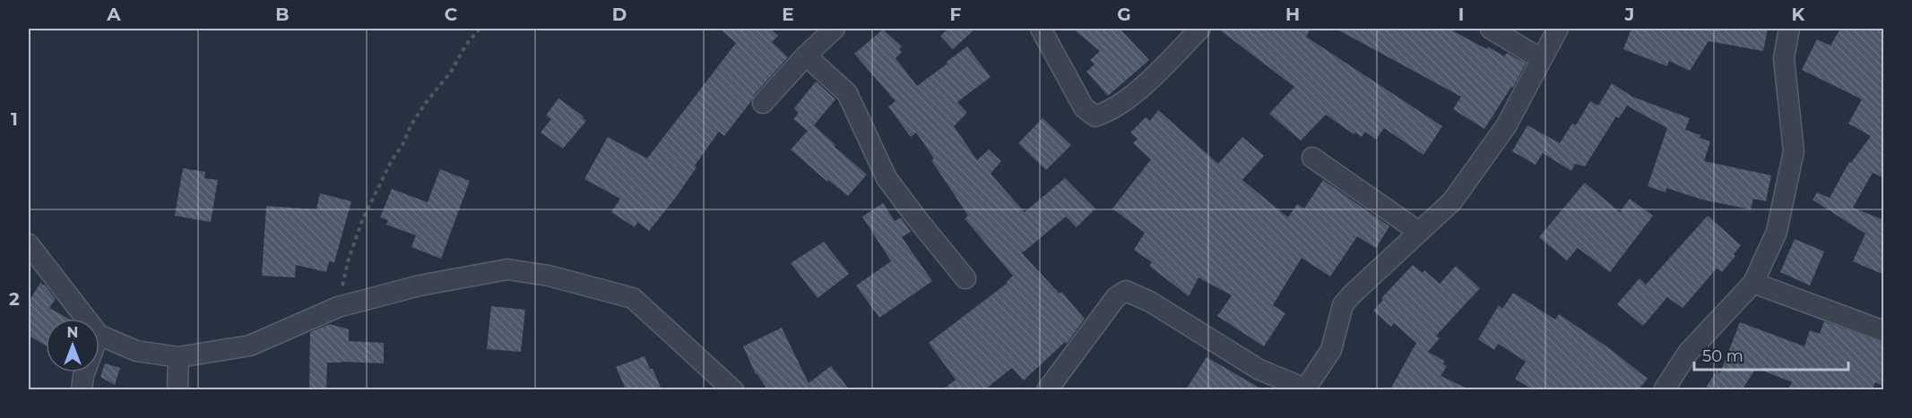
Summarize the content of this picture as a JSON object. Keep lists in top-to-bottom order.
{
  "scale_bar": "50 m",
  "north": "top",
  "grid": {
    "columns": [
      "A",
      "B",
      "C",
      "D",
      "E",
      "F",
      "G",
      "H",
      "I",
      "J",
      "K"
    ],
    "rows": ["1", "2"]
  }
}
